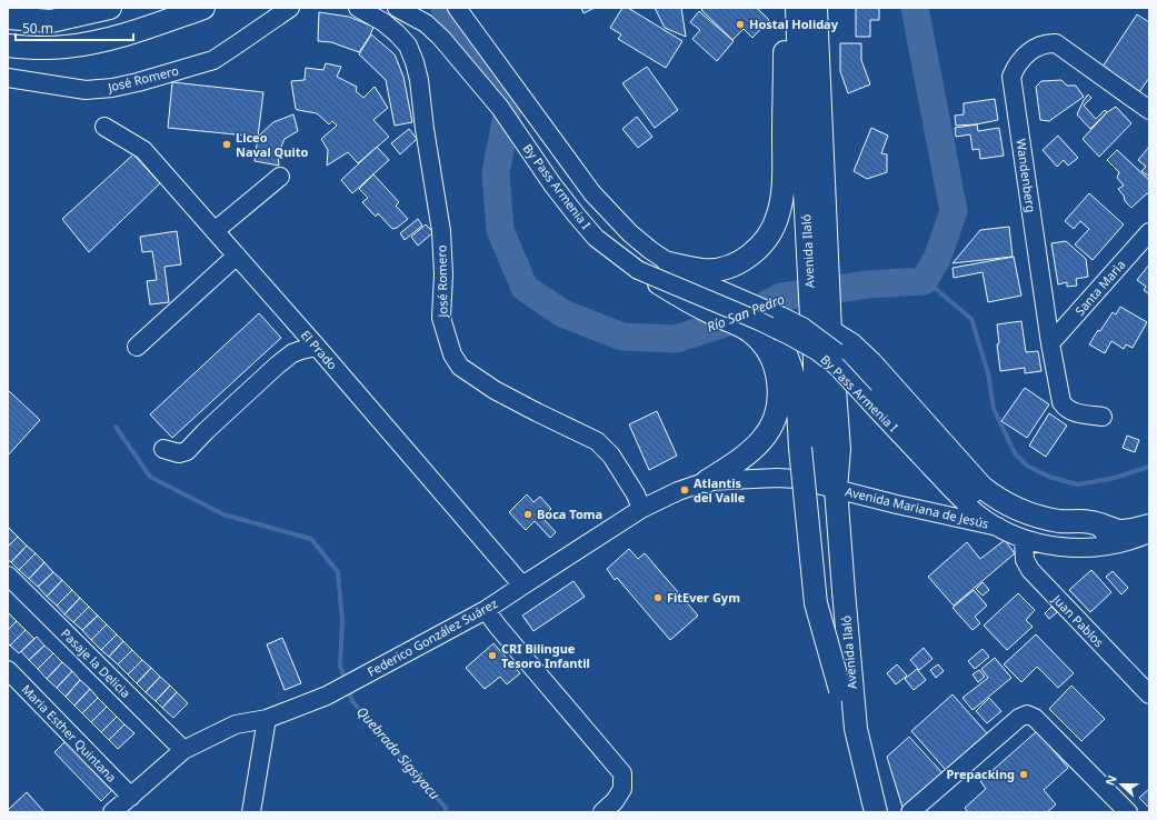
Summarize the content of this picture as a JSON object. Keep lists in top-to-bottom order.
{
  "streets": {
    "main road": ["Avenida Ilaló"],
    "street": [
      "José Romero",
      "Wandenberg",
      "By Pass Armenia I",
      "Santa Marìa",
      "El Prado",
      "Avenida Mariana de Jesús",
      "Juan Pablos",
      "Federico González Suárez",
      "Pasaje la Delicia",
      "Maria Esther Quintana"
    ]
  },
  "crossings": [
    ["José Romero", "Federico González Suárez"],
    ["Wandenberg", "Santa Marìa"],
    ["By Pass Armenia I", "Avenida Mariana de Jesús"],
    ["By Pass Armenia I", "Juan Pablos"],
    ["Avenida Ilaló", "Avenida Mariana de Jesús"],
    ["Avenida Ilaló", "Federico González Suárez"],
    ["El Prado", "Federico González Suárez"],
    ["Avenida Mariana de Jesús", "Federico González Suárez"],
    ["Federico González Suárez", "Pasaje la Delicia"],
    ["Federico González Suárez", "Maria Esther Quintana"]
  ],
  "water": ["Río San Pedro", "Quebrada Sigsiyacu"],
  "places": [
    "Hostal Holiday",
    "Liceo Naval Quito",
    "Atlantis del Valle",
    "Boca Toma",
    "FitEver Gym",
    "CRI Bilingue Tesoro Infantil",
    "Prepacking"
  ],
  "scale_bar": "50 m",
  "north": "left"
}
